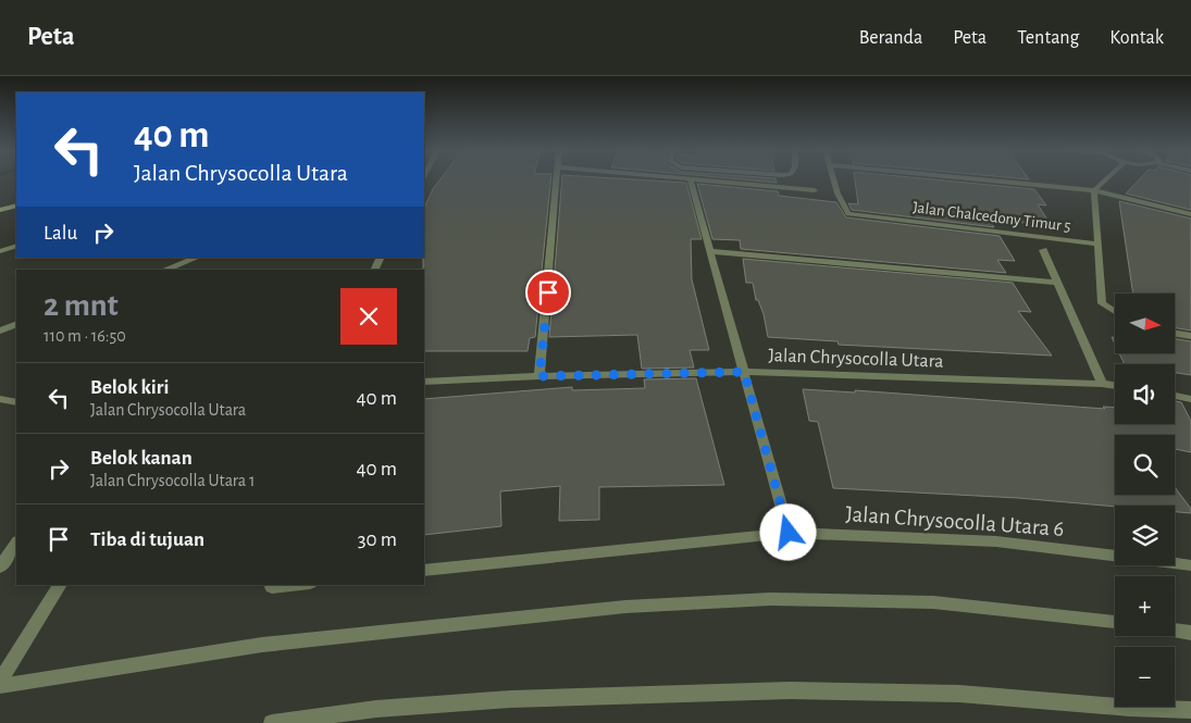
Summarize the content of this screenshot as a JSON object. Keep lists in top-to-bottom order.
{
  "streets": {
    "street": ["Jalan Chalcedony Timur 5", "Jalan Chrysocolla Utara", "Jalan Chrysocolla Utara 6"]
  },
  "north": "right",
  "page": {
    "header": "Peta",
    "nav": [
      "Beranda",
      "Peta",
      "Tentang",
      "Kontak"
    ],
    "turn": ["40 m", "Jalan Chrysocolla Utara"],
    "then": "Lalu",
    "heading": ["2 mnt", "110 m · 16:50"],
    "map_buttons": ["+", "−"],
    "list": [
      {
        "name": "Belok kiri",
        "note": "Jalan Chrysocolla Utara",
        "value": "40 m"
      },
      {
        "name": "Belok kanan",
        "note": "Jalan Chrysocolla Utara 1",
        "value": "40 m"
      },
      {
        "name": "Tiba di tujuan",
        "value": "30 m"
      }
    ]
  }
}
